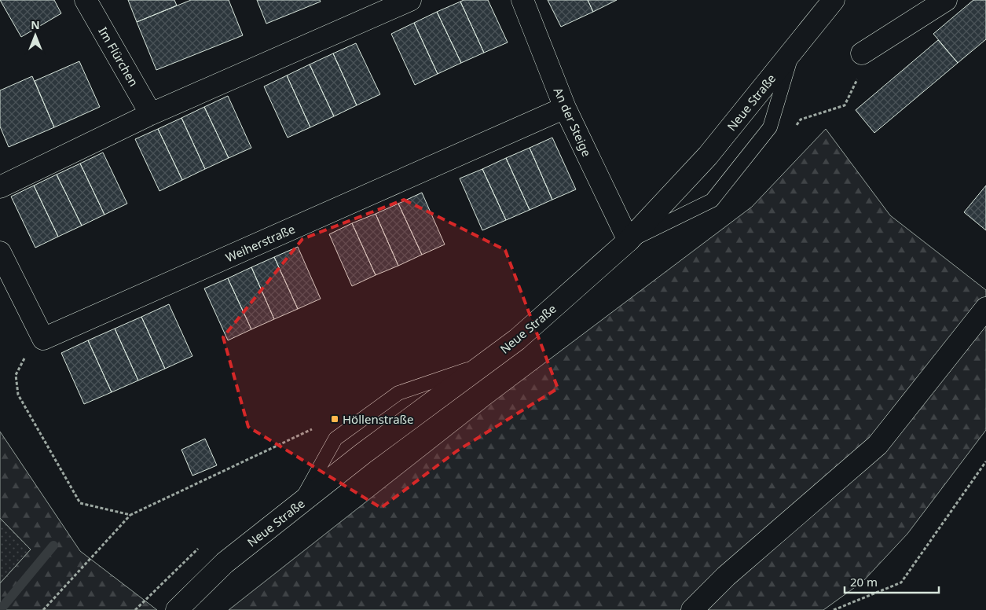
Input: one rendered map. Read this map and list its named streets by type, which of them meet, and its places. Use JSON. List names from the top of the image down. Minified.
{"streets":{"street":["Im Flürchen","Neue Straße","An der Steige","Weiherstraße"]},"crossings":[["Neue Straße","An der Steige"],["An der Steige","Weiherstraße"]],"places":{"transit":["Höllenstraße"]},"scale_bar":"20 m","north":"top"}
